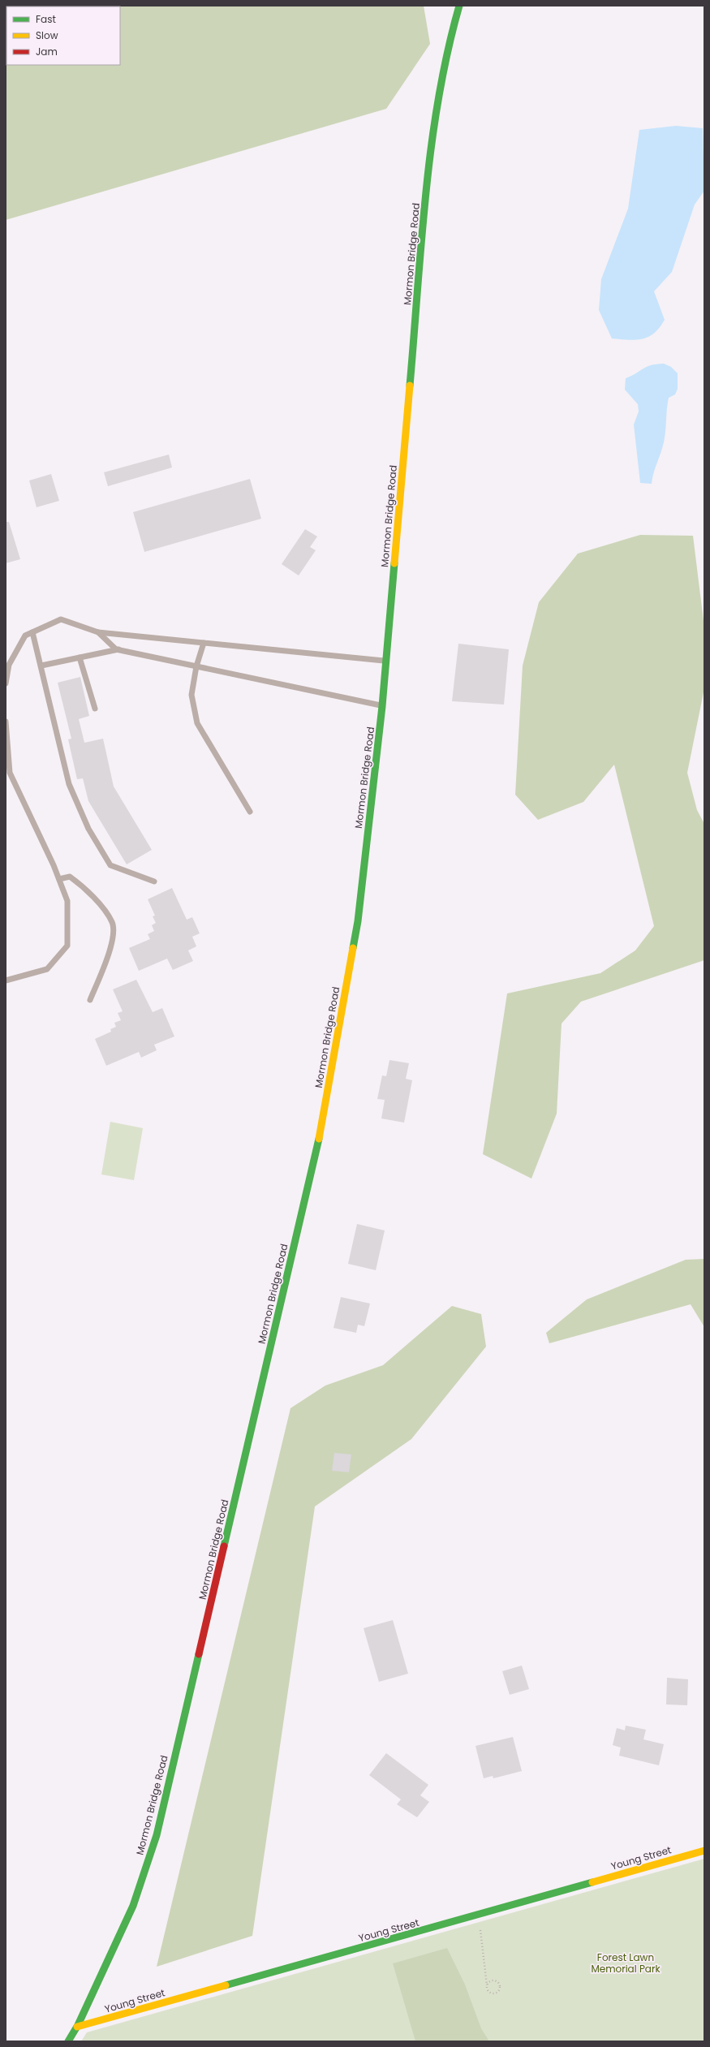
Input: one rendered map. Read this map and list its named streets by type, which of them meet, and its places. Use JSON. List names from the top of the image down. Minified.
{"streets":{"main road":["Mormon Bridge Road","Young Street"]},"crossings":[["Mormon Bridge Road","Young Street"]],"parks":["Forest Lawn Memorial Park"],"legend":["Fast","Slow","Jam"]}
